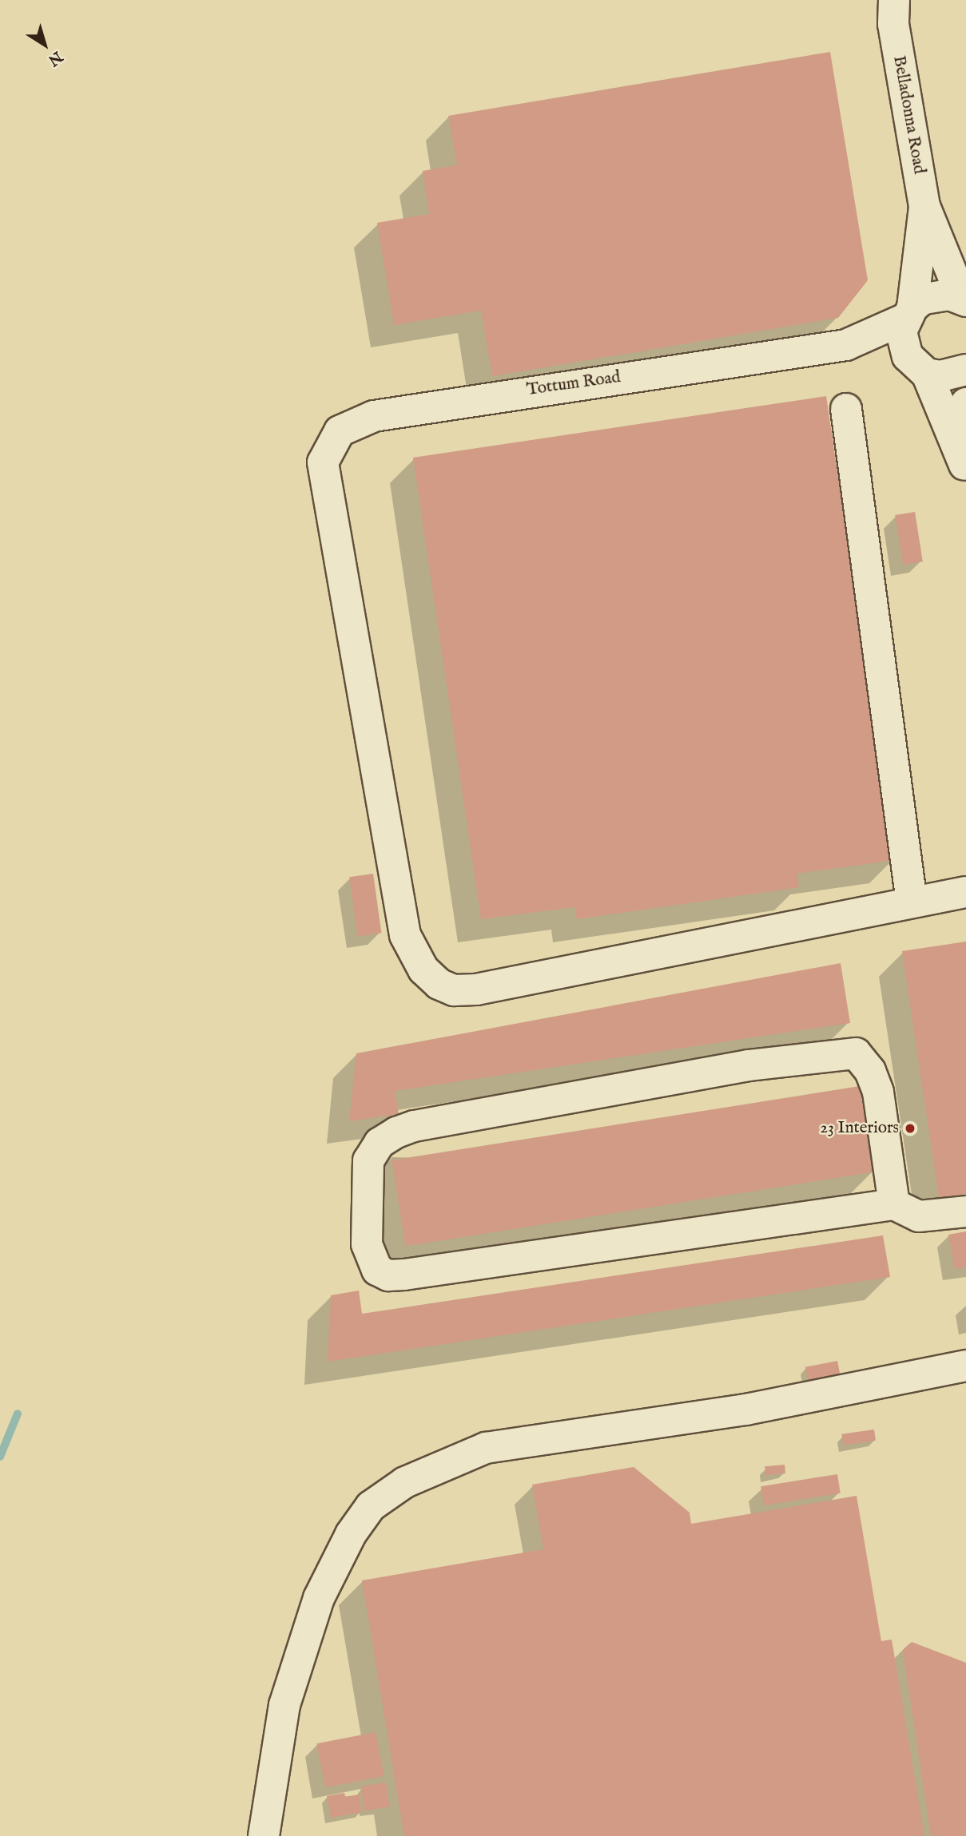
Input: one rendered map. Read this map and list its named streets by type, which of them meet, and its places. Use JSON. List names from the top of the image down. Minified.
{"streets":{"street":["Belladonna Road","Tottum Road"]},"crossings":[["Belladonna Road","Tottum Road"]],"places":["23 Interiors"],"north":"bottom right"}
